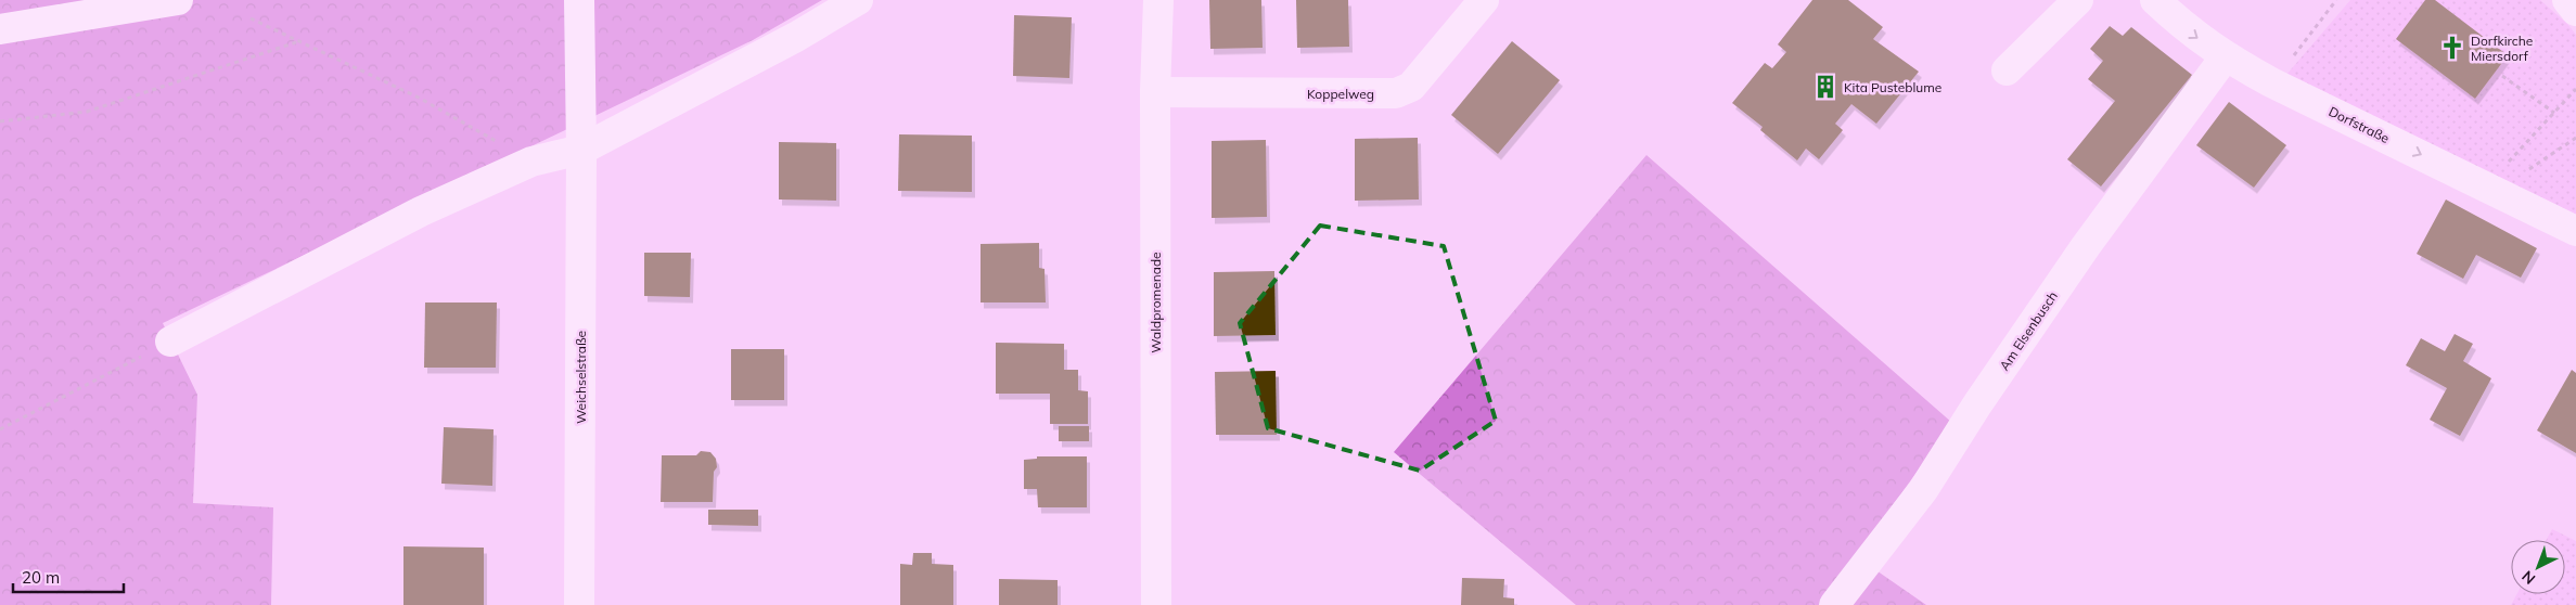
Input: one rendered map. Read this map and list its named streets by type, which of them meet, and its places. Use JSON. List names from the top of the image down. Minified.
{"streets":{"street":["Koppelweg","Dorfstraße","Waldpromenade","Am Elsenbusch","Weichselstraße"]},"crossings":[["Koppelweg","Waldpromenade"],["Dorfstraße","Am Elsenbusch"]],"one_way":["Dorfstraße"],"places":{"church":["Dorfkirche Miersdorf"],"building":["Kita Pusteblume"]},"scale_bar":"20 m","north":"bottom left"}
